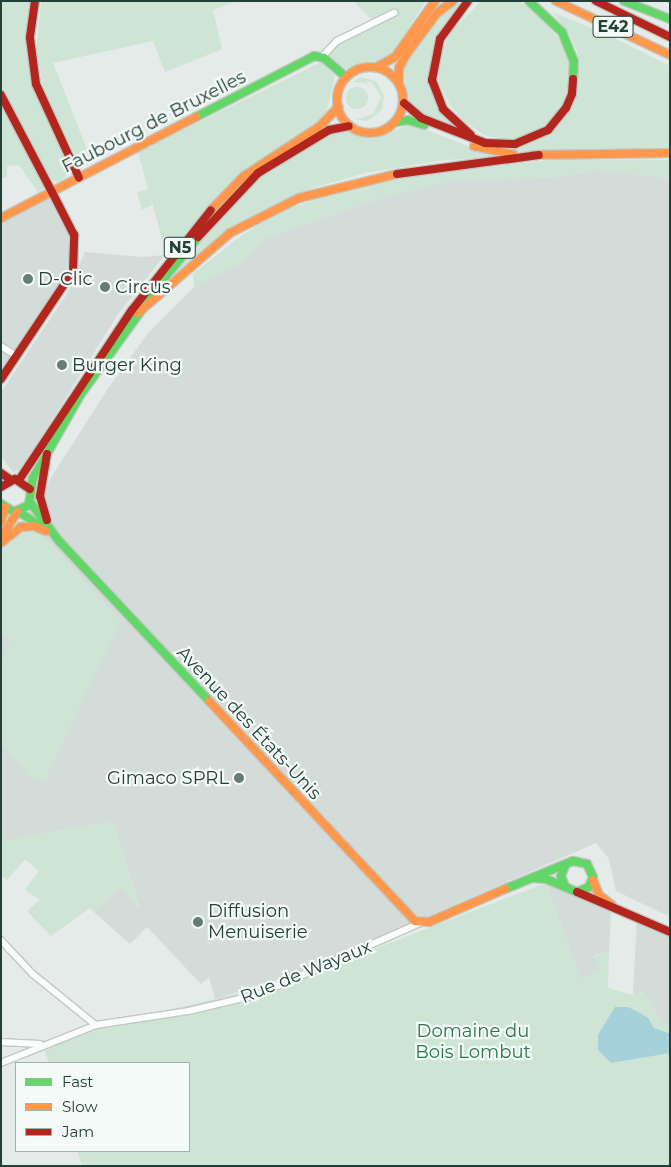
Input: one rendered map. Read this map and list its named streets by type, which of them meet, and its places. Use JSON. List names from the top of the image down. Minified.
{"streets":{"main road":["E42","Faubourg de Bruxelles","N5","Avenue des États-Unis"],"street":["Rue de Wayaux"]},"crossings":[["N5","Avenue des États-Unis"],["Avenue des États-Unis","Rue de Wayaux"]],"parks":["Domaine du Bois Lombut"],"places":["D-Clic","Circus","Burger King","Gimaco SPRL","Diffusion Menuiserie"],"legend":["Fast","Slow","Jam"]}
